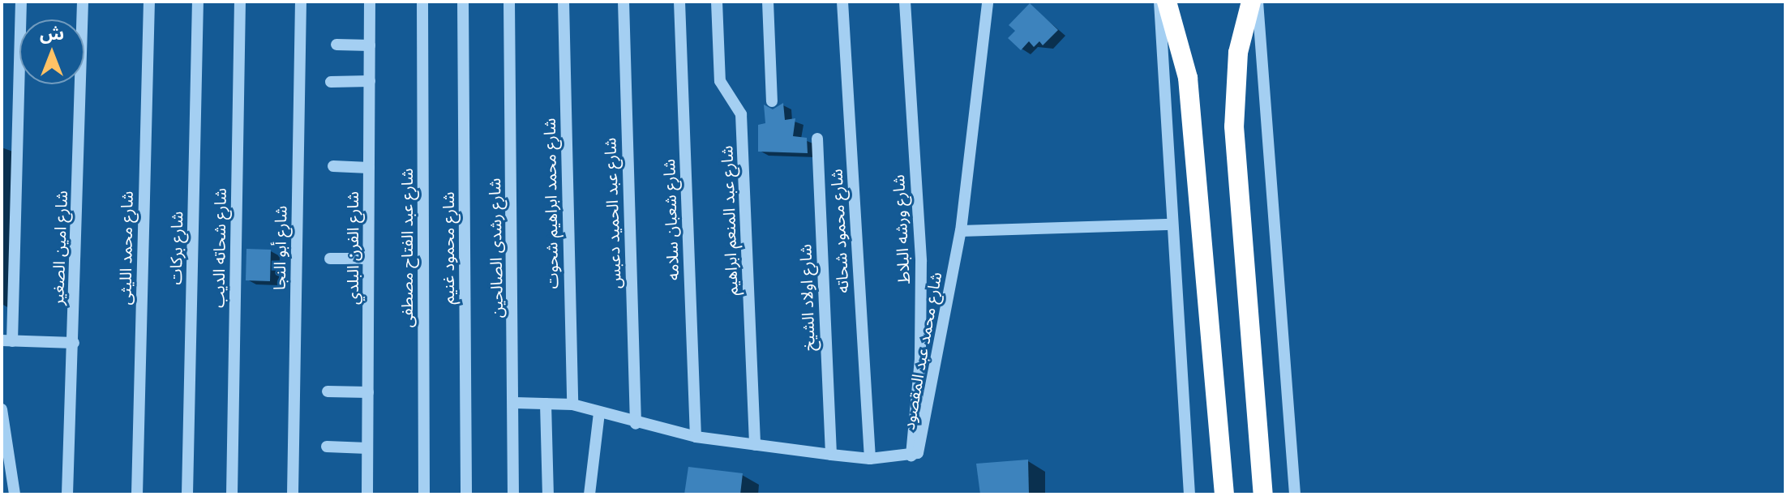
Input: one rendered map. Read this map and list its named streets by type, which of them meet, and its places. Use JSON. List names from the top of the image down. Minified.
{"streets":{"street":["شارع محمد ابراهيم شحوت","شارع عبد الحميد دعبس","شارع شعبان سلامه","شارع عبد المنعم ابراهيم","شارع ورشه البلاط","شارع محمود شحاته","شارع امين الصغير","شارع محمد الليثى","شارع بركات","شارع شحاته الديب","شارع أبو النجا","شارع الفرن البلدي","شارع عبد الفتاح مصطفى","شارع محمود غنيم","شارع رشدى الصالحين","شارع اولاد الشيخ","شارع محمد عبد المقصود"]},"crossings":[["شارع ورشه البلاط","شارع محمد عبد المقصود"]],"north":"top"}
